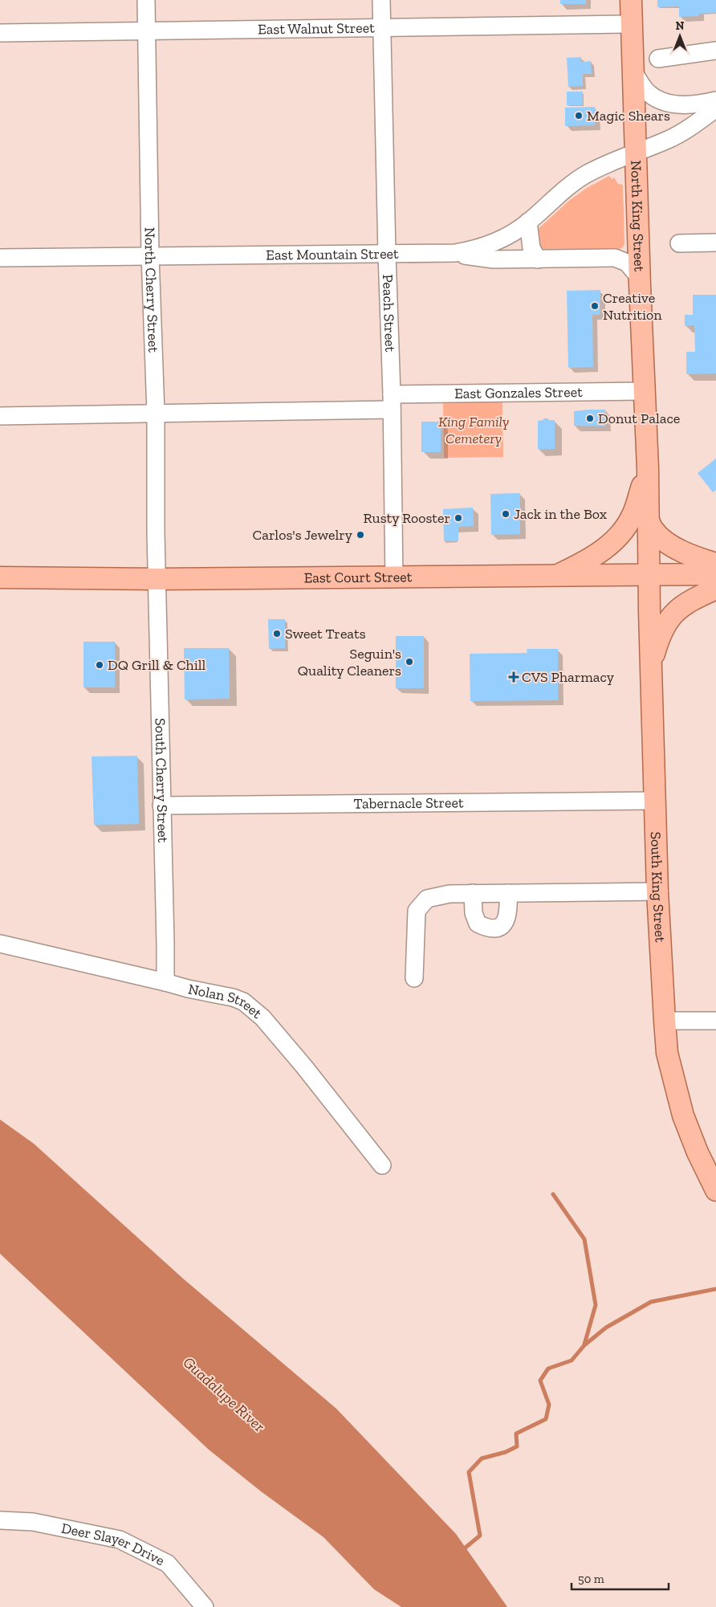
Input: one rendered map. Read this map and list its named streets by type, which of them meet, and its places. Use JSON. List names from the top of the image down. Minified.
{"streets":{"main road":["North King Street","East Court Street","South King Street"],"street":["East Walnut Street","East Mountain Street","North Cherry Street","Peach Street","East Gonzales Street","South Cherry Street","Tabernacle Street","Nolan Street","Deer Slayer Drive"]},"crossings":[["East Walnut Street","North King Street"],["East Walnut Street","North Cherry Street"],["East Walnut Street","Peach Street"],["North King Street","East Mountain Street"],["North King Street","East Gonzales Street"],["North King Street","East Court Street"],["North King Street","South King Street"],["East Mountain Street","North Cherry Street"],["East Mountain Street","Peach Street"],["North Cherry Street","East Gonzales Street"],["North Cherry Street","East Court Street"],["North Cherry Street","South Cherry Street"],["Peach Street","East Gonzales Street"],["Peach Street","East Court Street"],["East Court Street","South Cherry Street"],["East Court Street","South King Street"],["South Cherry Street","Tabernacle Street"],["South Cherry Street","Nolan Street"],["Tabernacle Street","South King Street"]],"water":["Guadalupe River"],"parks":["King Family Cemetery"],"places":{"other":["Magic Shears","Creative Nutrition","Donut Palace","Jack in the Box","Rusty Rooster","Carlos's Jewelry","Sweet Treats","Seguin's Quality Cleaners","DQ Grill & Chill"],"health":["CVS Pharmacy"]},"scale_bar":"50 m","north":"top"}
